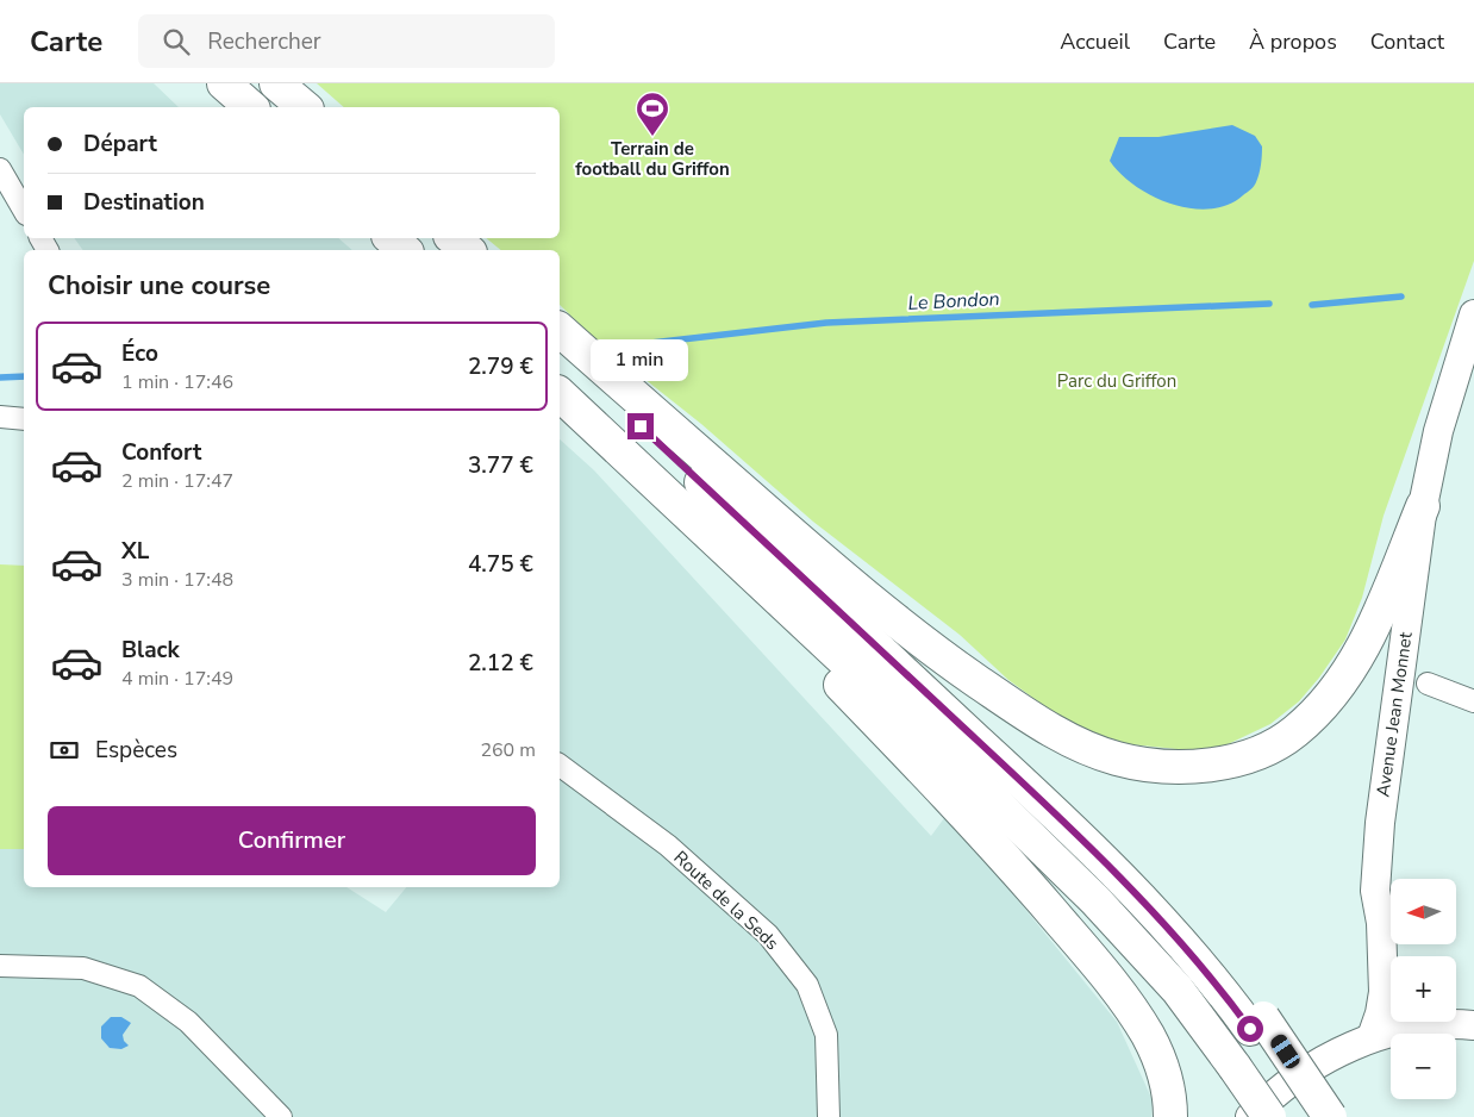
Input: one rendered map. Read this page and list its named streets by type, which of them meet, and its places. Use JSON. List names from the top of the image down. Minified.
{"streets":{"street":["Avenue Jean Monnet","Route de la Seds"]},"water":["Le Bondon"],"parks":["Parc du Griffon"],"places":{"sports":["Terrain de football du Griffon"]},"north":"left","page":{"header":"Carte","search":"Rechercher","nav":["Accueil","Carte","À propos","Contact"],"banner":["Départ","Destination"],"heading":"Choisir une course","list":[{"name":"Éco","note":"1 min · 17:46","value":"2.79 €"},{"name":"Confort","note":"2 min · 17:47","value":"3.77 €"},{"name":"XL","note":"3 min · 17:48","value":"4.75 €"},{"name":"Black","note":"4 min · 17:49","value":"2.12 €"}],"bubble":"1 min","pay":["Espèces","260 m"],"buttons":"Confirmer","map_buttons":["+","−"]}}
